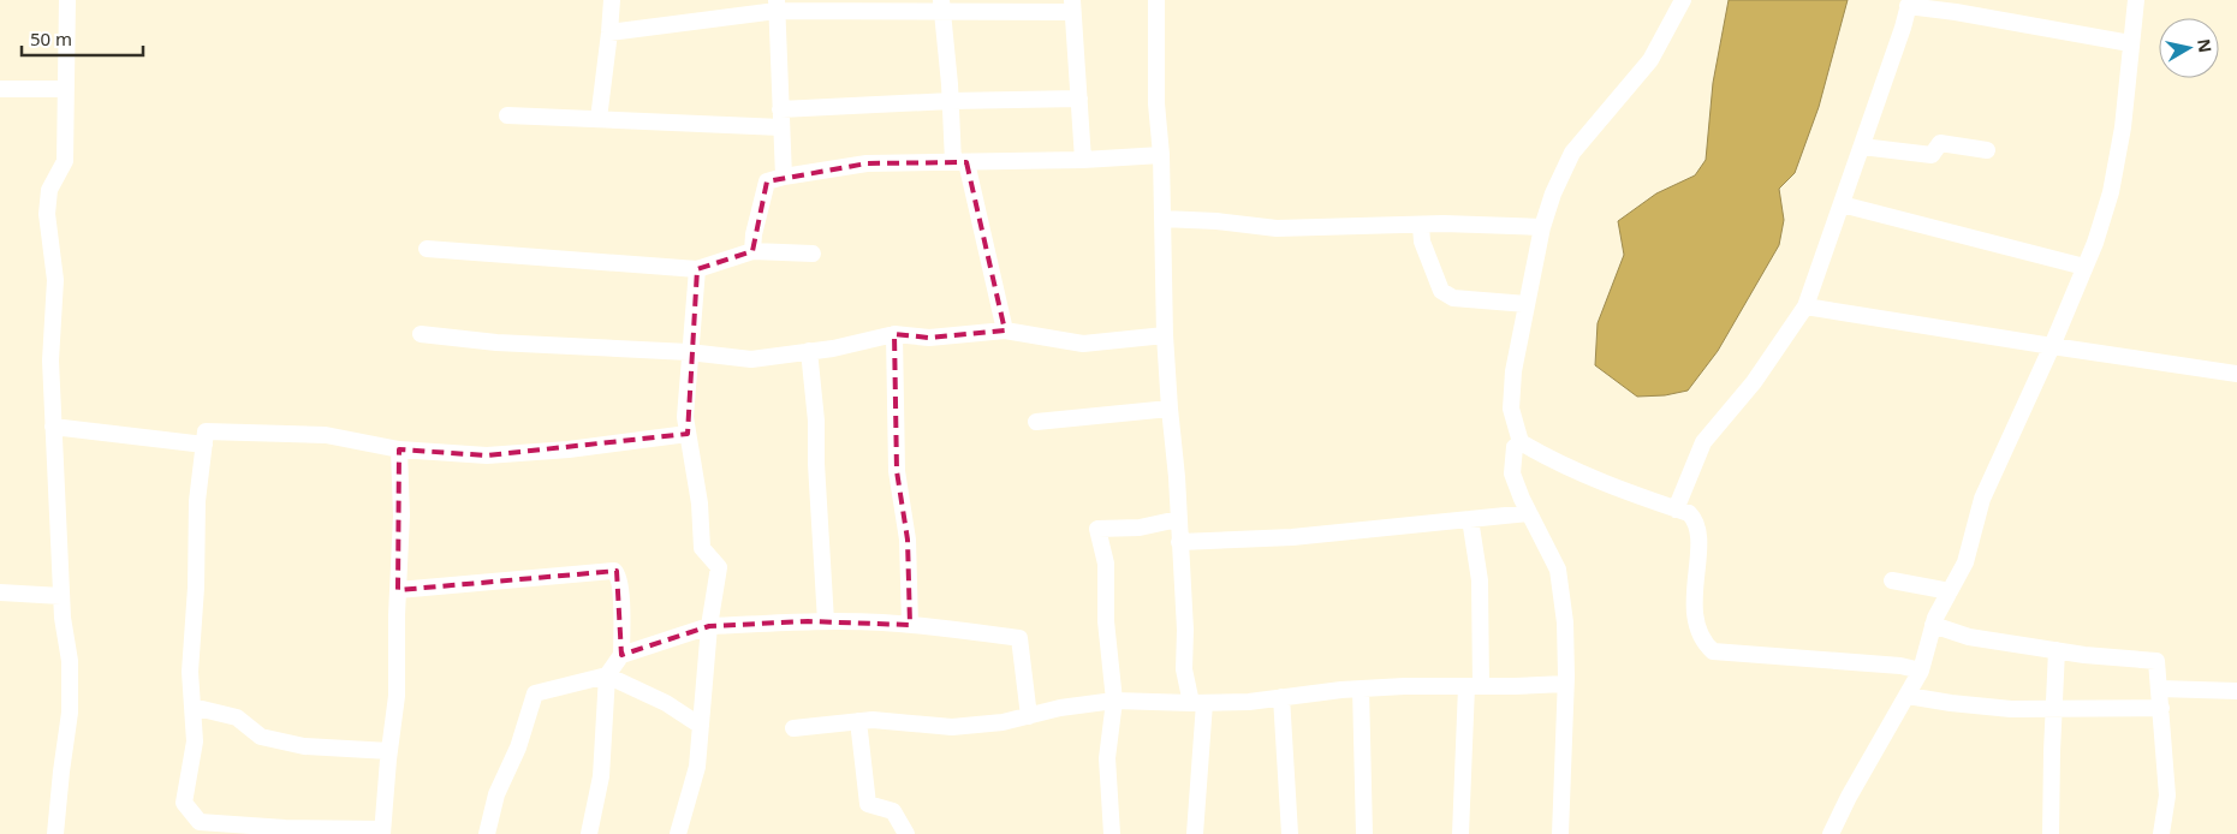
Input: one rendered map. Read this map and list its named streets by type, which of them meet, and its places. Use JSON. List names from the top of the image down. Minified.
{"scale_bar":"50 m","north":"right"}
